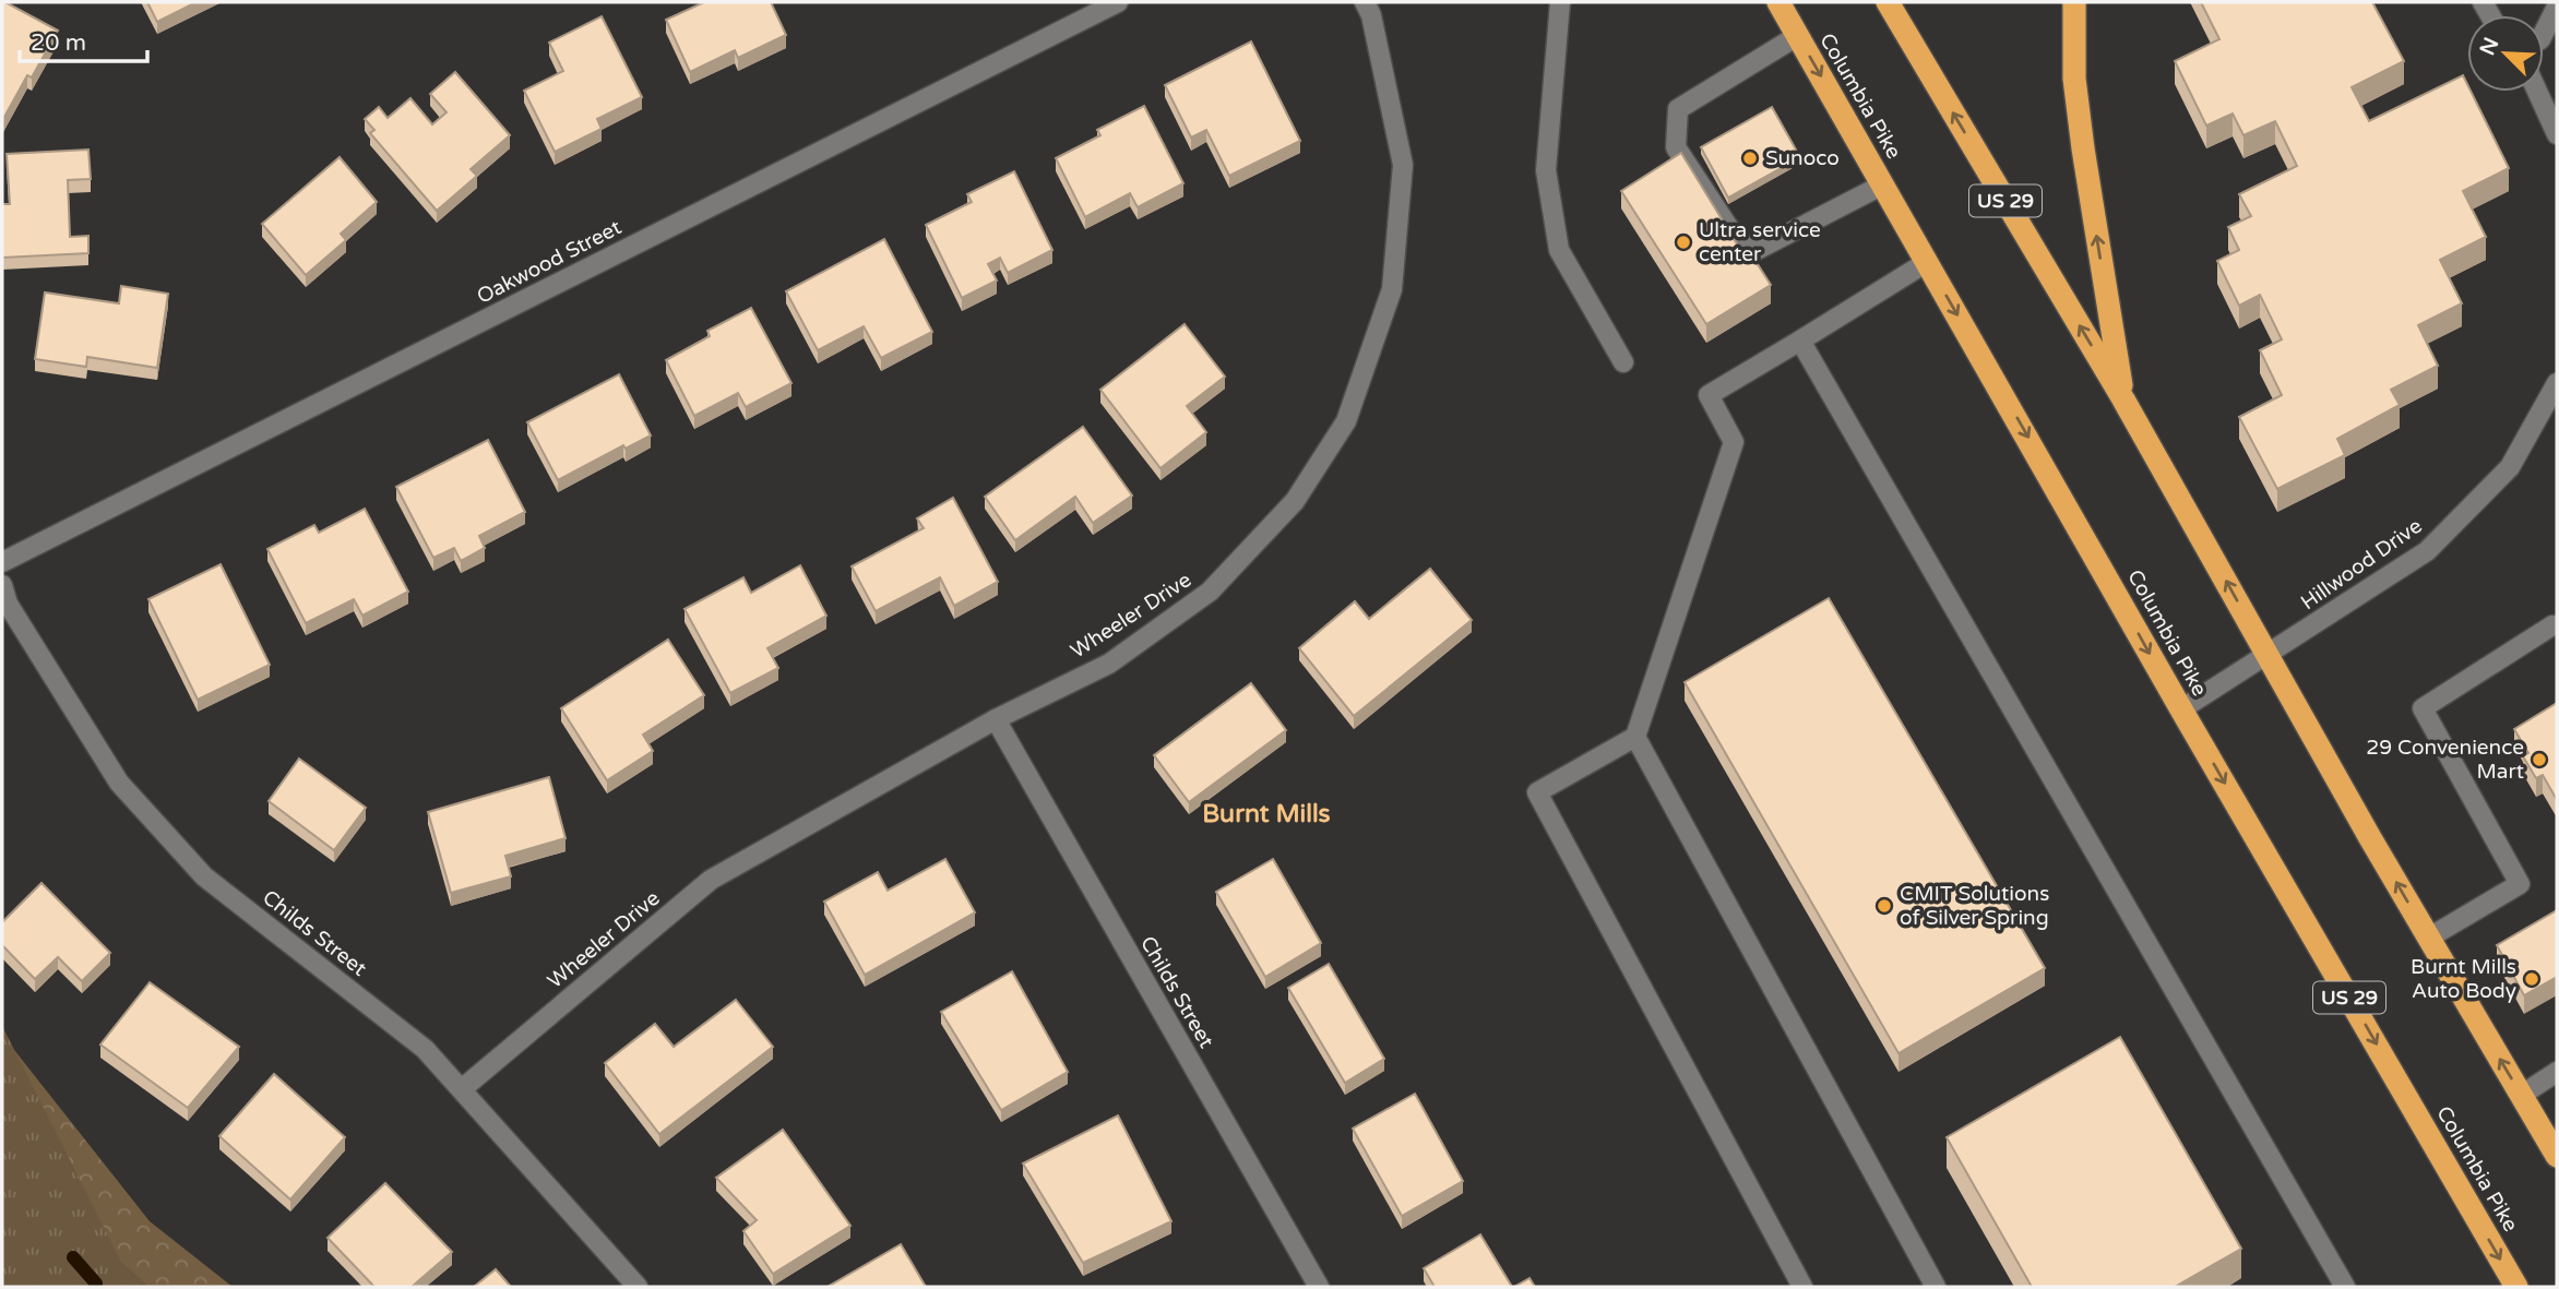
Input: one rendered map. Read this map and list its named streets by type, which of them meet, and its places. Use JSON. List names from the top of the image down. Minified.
{"streets":{"highway":["Columbia Pike","US 29"],"street":["Oakwood Street","Hillwood Drive","Wheeler Drive","Childs Street"]},"crossings":[["Columbia Pike","Hillwood Drive"],["US 29","Hillwood Drive"],["Wheeler Drive","Childs Street"]],"districts":["Burnt Mills"],"places":["Sunoco","Ultra service center","29 Convenience Mart","CMIT Solutions of Silver Spring","Burnt Mills Auto Body"],"scale_bar":"20 m","north":"top left"}
